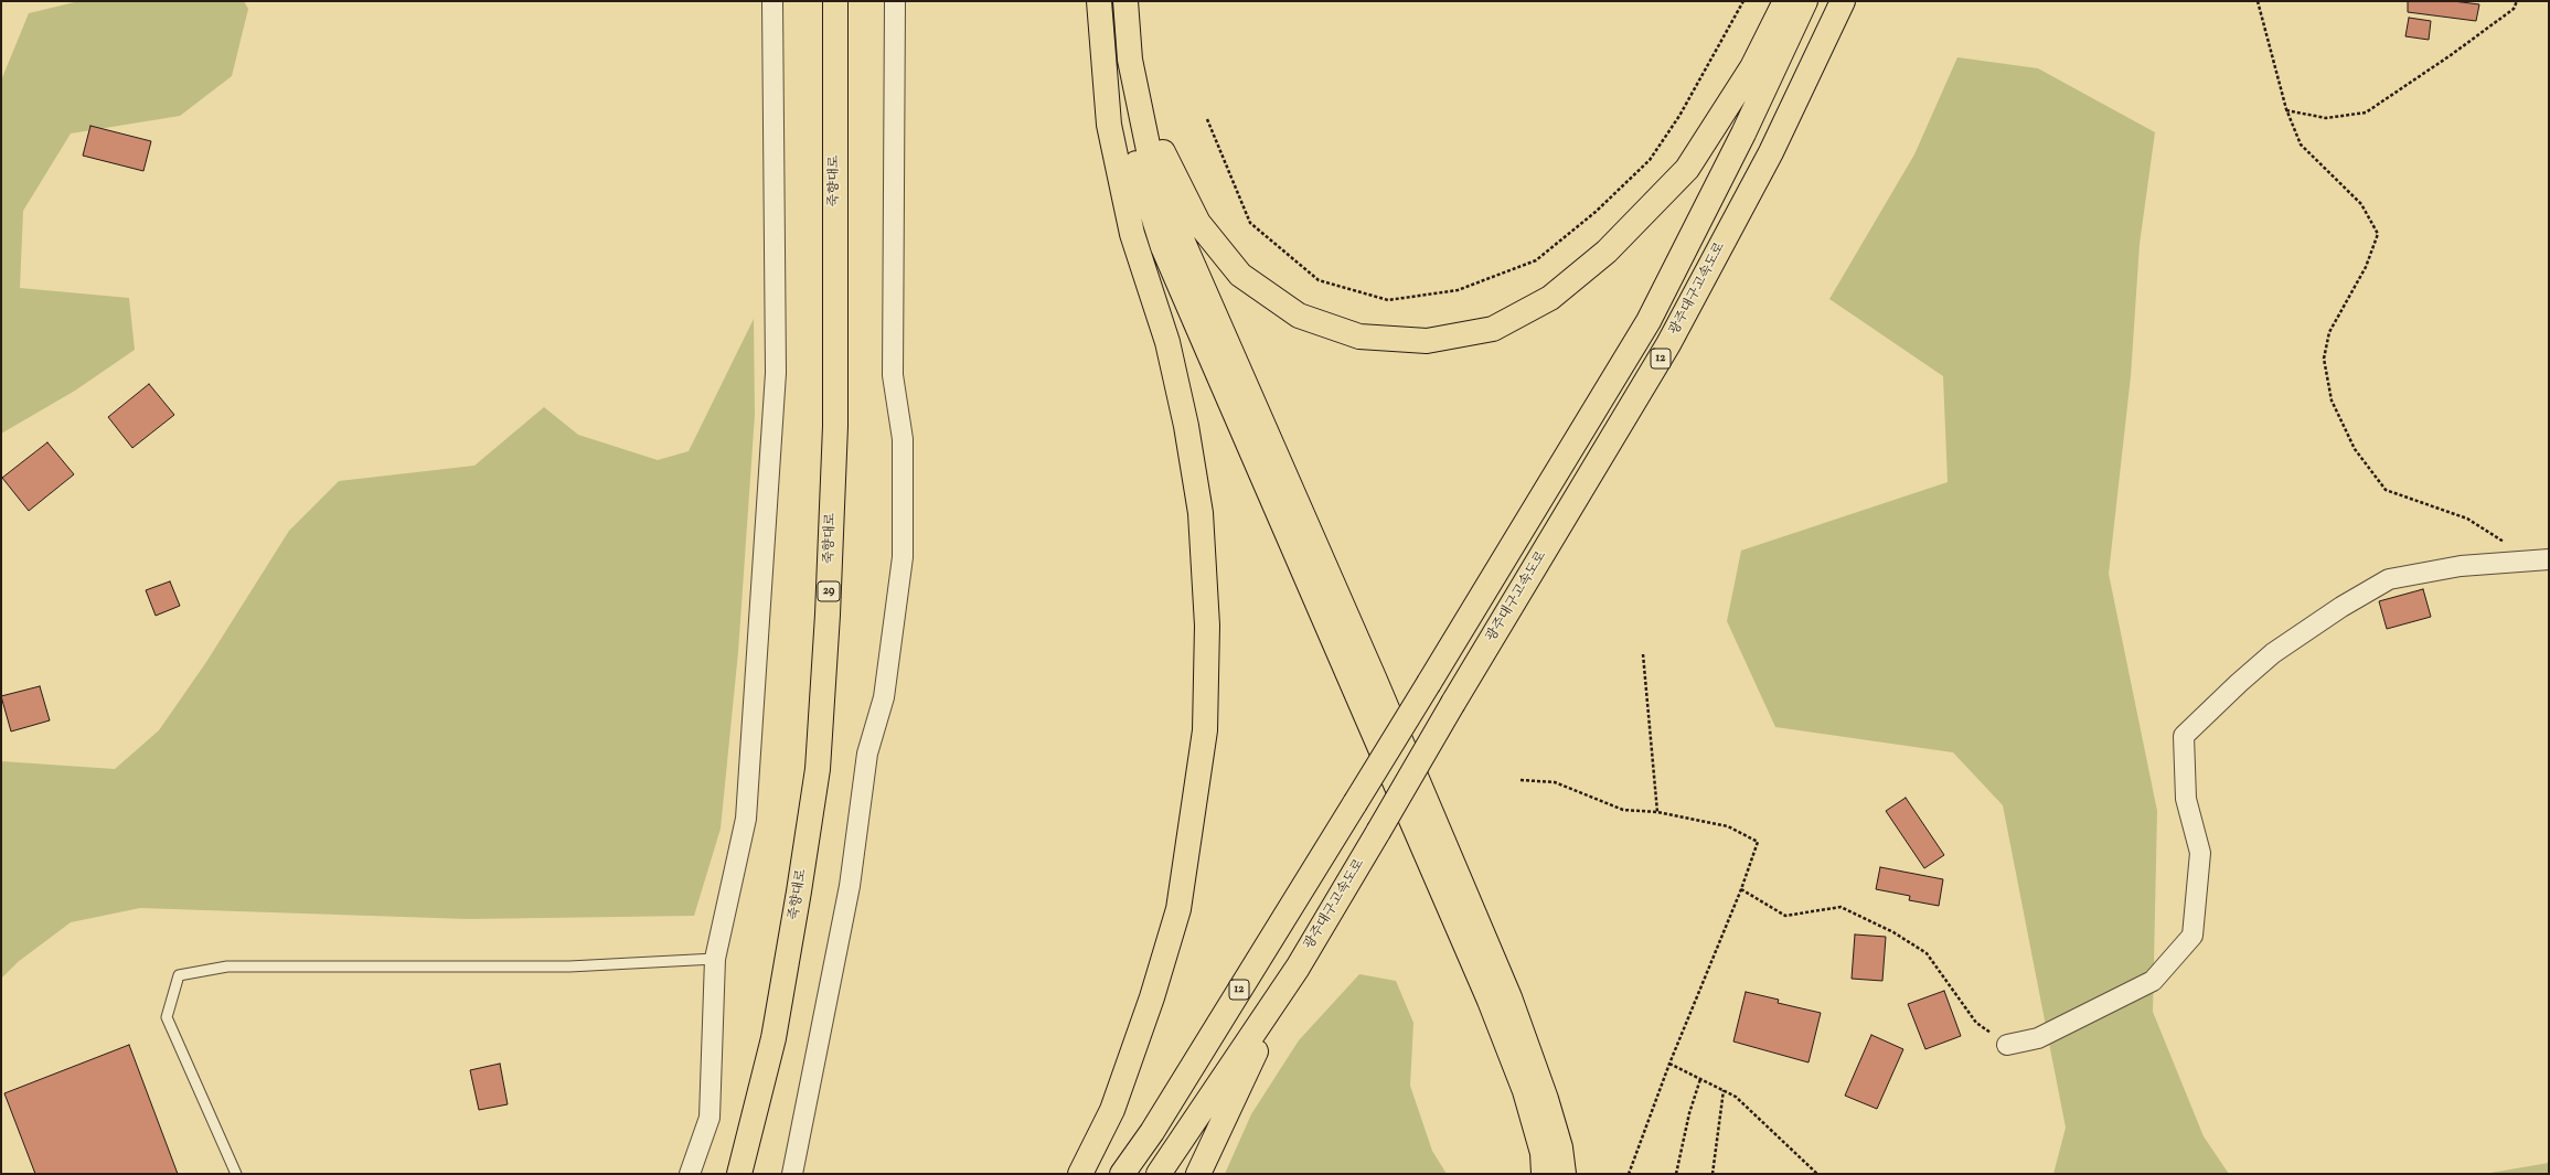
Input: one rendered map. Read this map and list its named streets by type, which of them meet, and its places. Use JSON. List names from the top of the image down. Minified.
{"streets":{"main road":["죽향대로","광주대구고속도로","12","29"]}}
